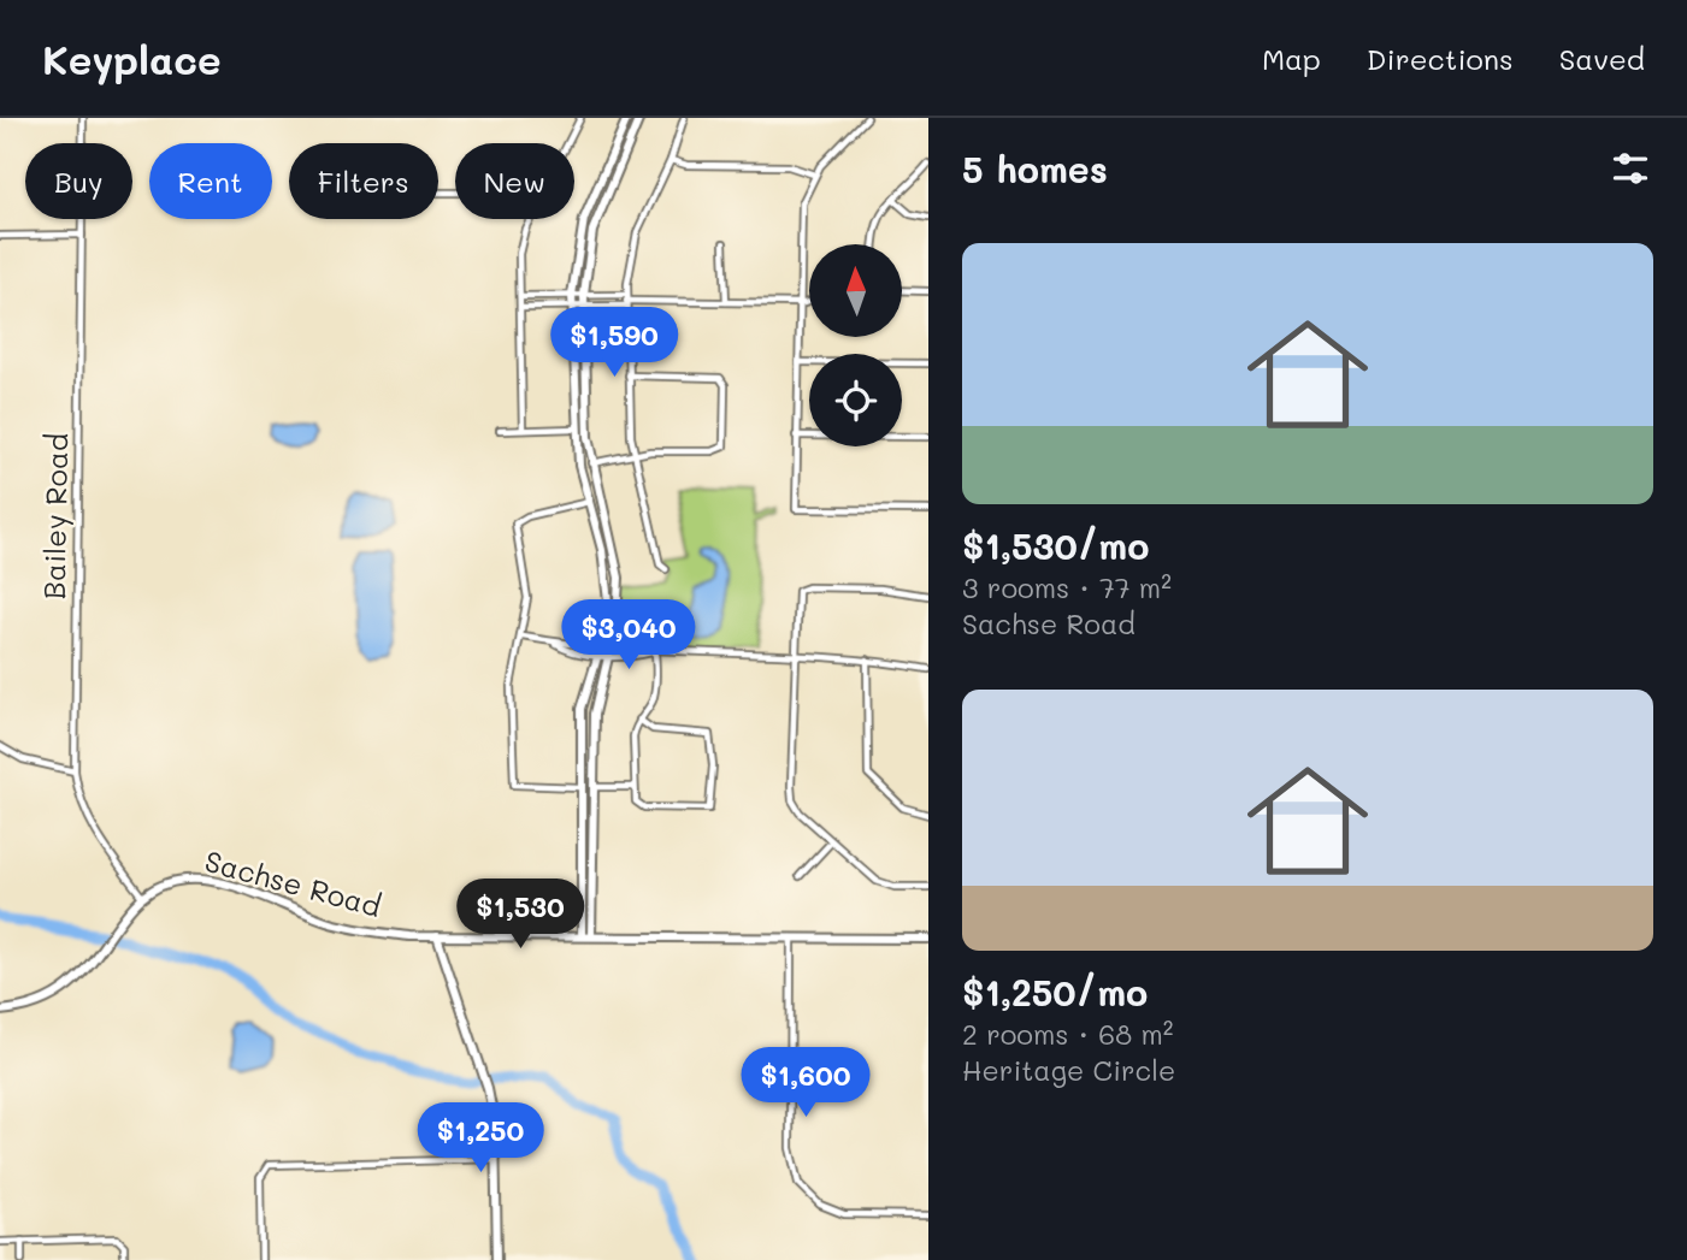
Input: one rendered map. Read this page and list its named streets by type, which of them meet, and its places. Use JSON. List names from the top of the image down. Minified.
{"streets":{"main road":["Sachse Road"],"street":["Bailey Road"]},"crossings":[["Bailey Road","Sachse Road"]],"north":"top","page":{"header":"Keyplace","nav":["Map","Directions","Saved"],"heading":"5 homes","chip":["Buy","Rent","Filters","New"],"list":[{"name":"$1,530/mo","note":"3 rooms · 77 m² · Sachse Road"},{"name":"$1,250/mo","note":"2 rooms · 68 m² · Heritage Circle"}],"price":["$1,590","$3,040","$1,530","$1,600","$1,250"]}}
